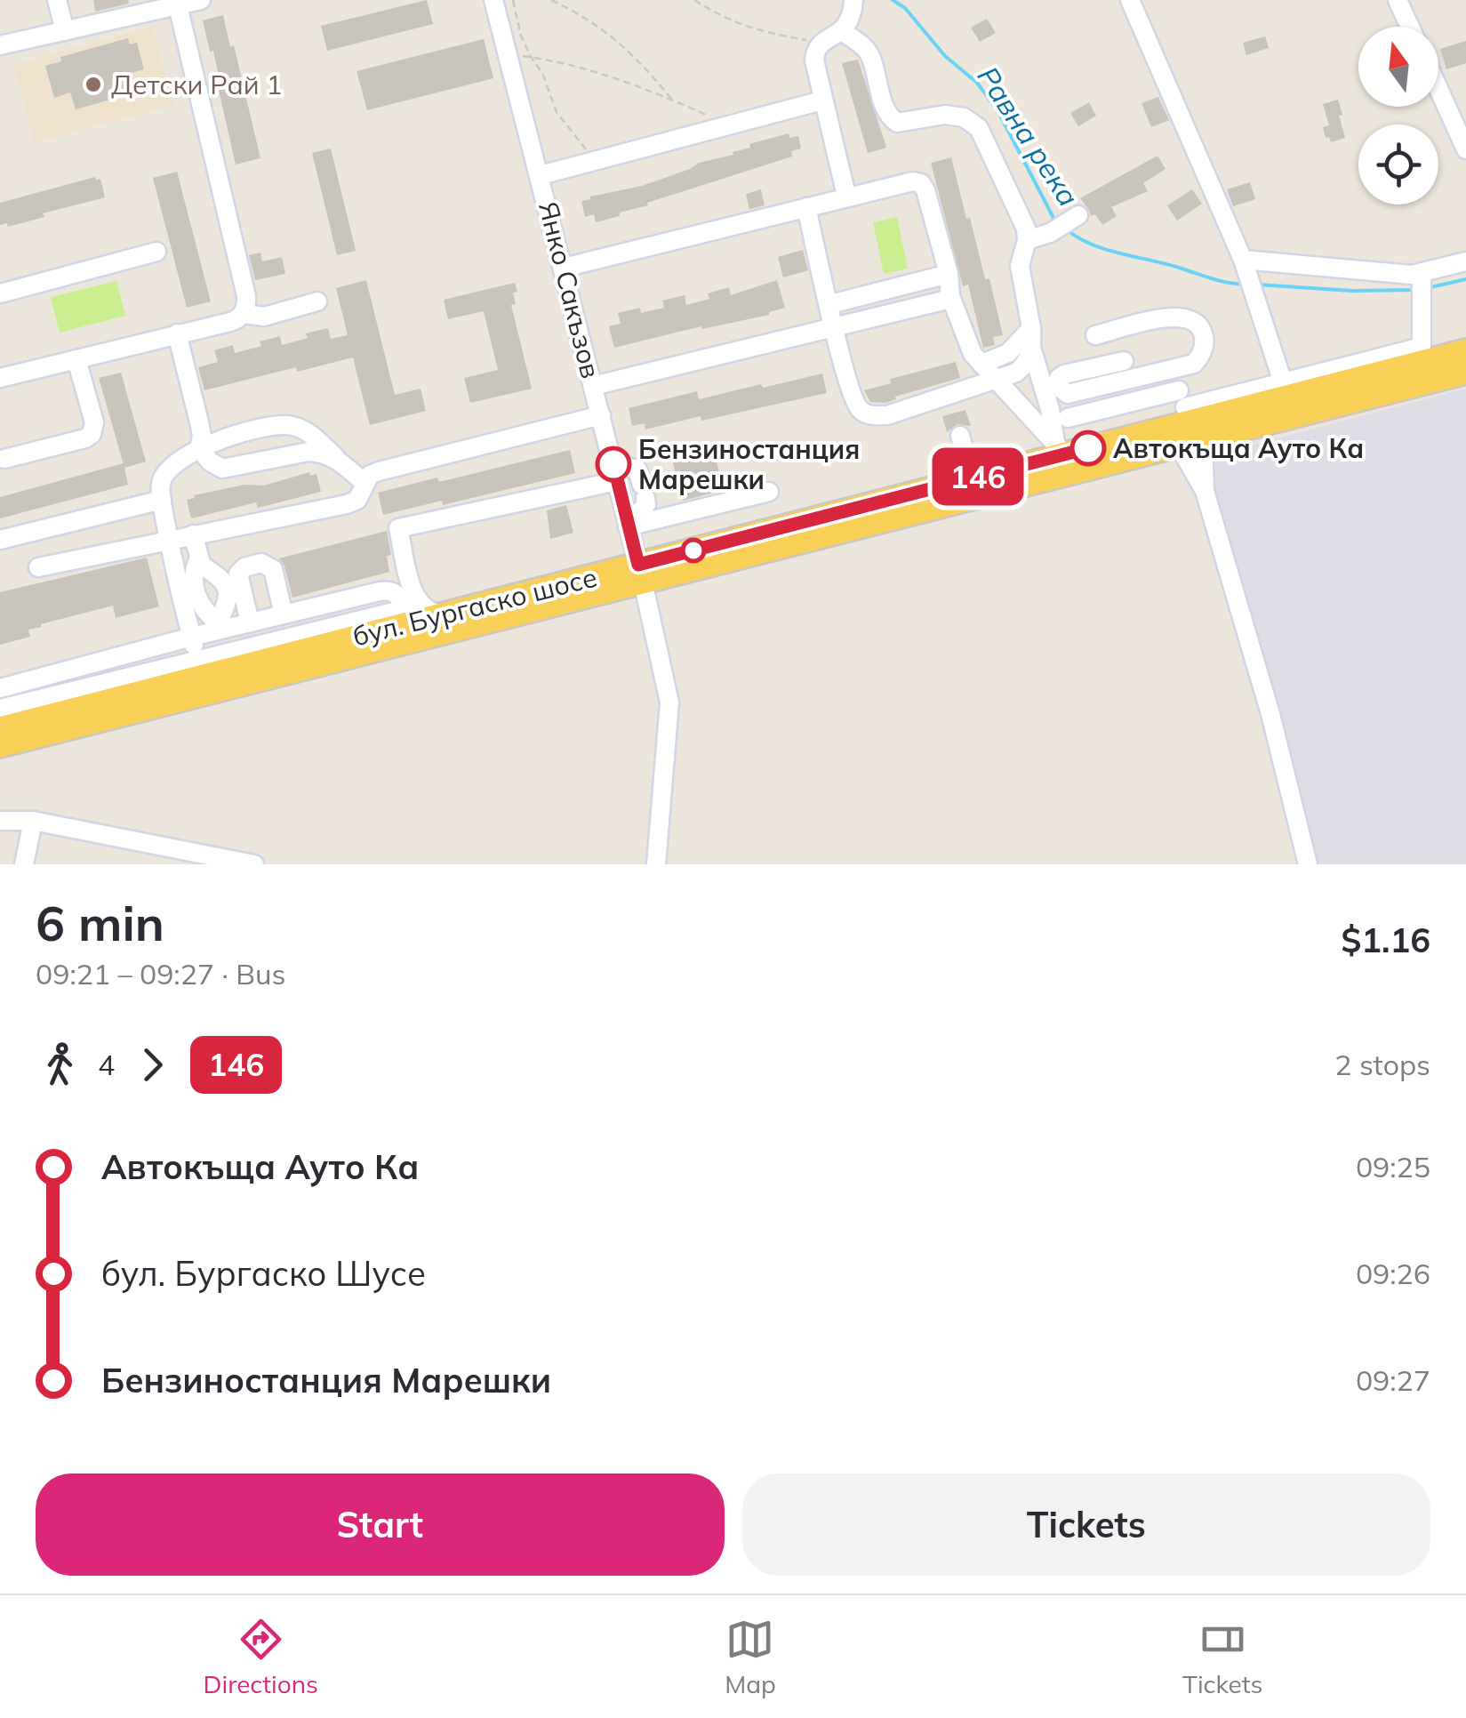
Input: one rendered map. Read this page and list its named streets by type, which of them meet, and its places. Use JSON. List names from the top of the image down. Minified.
{"streets":{"main road":["бул. Бургаско шосе"],"street":["Янко Сакъзов"]},"crossings":[["Янко Сакъзов","бул. Бургаско шосе"]],"water":["Равна река"],"places":["Детски Рай 1","Автокъща Ауто Ка","Бензиностанция Марешки"],"lines":["bus line 146"],"north":"top","page":{"on_map":"146","heading":["6 min","09:21 – 09:27 · Bus","$1.16"],"legs":["4","146","2 stops"],"list":[{"name":"Автокъща Ауто Ка","value":"09:25"},{"name":"бул. Бургаско Шусе","value":"09:26"},{"name":"Бензиностанция Марешки","value":"09:27"}],"buttons":["Start","Tickets"],"tabs":["Directions","Map","Tickets"]}}
